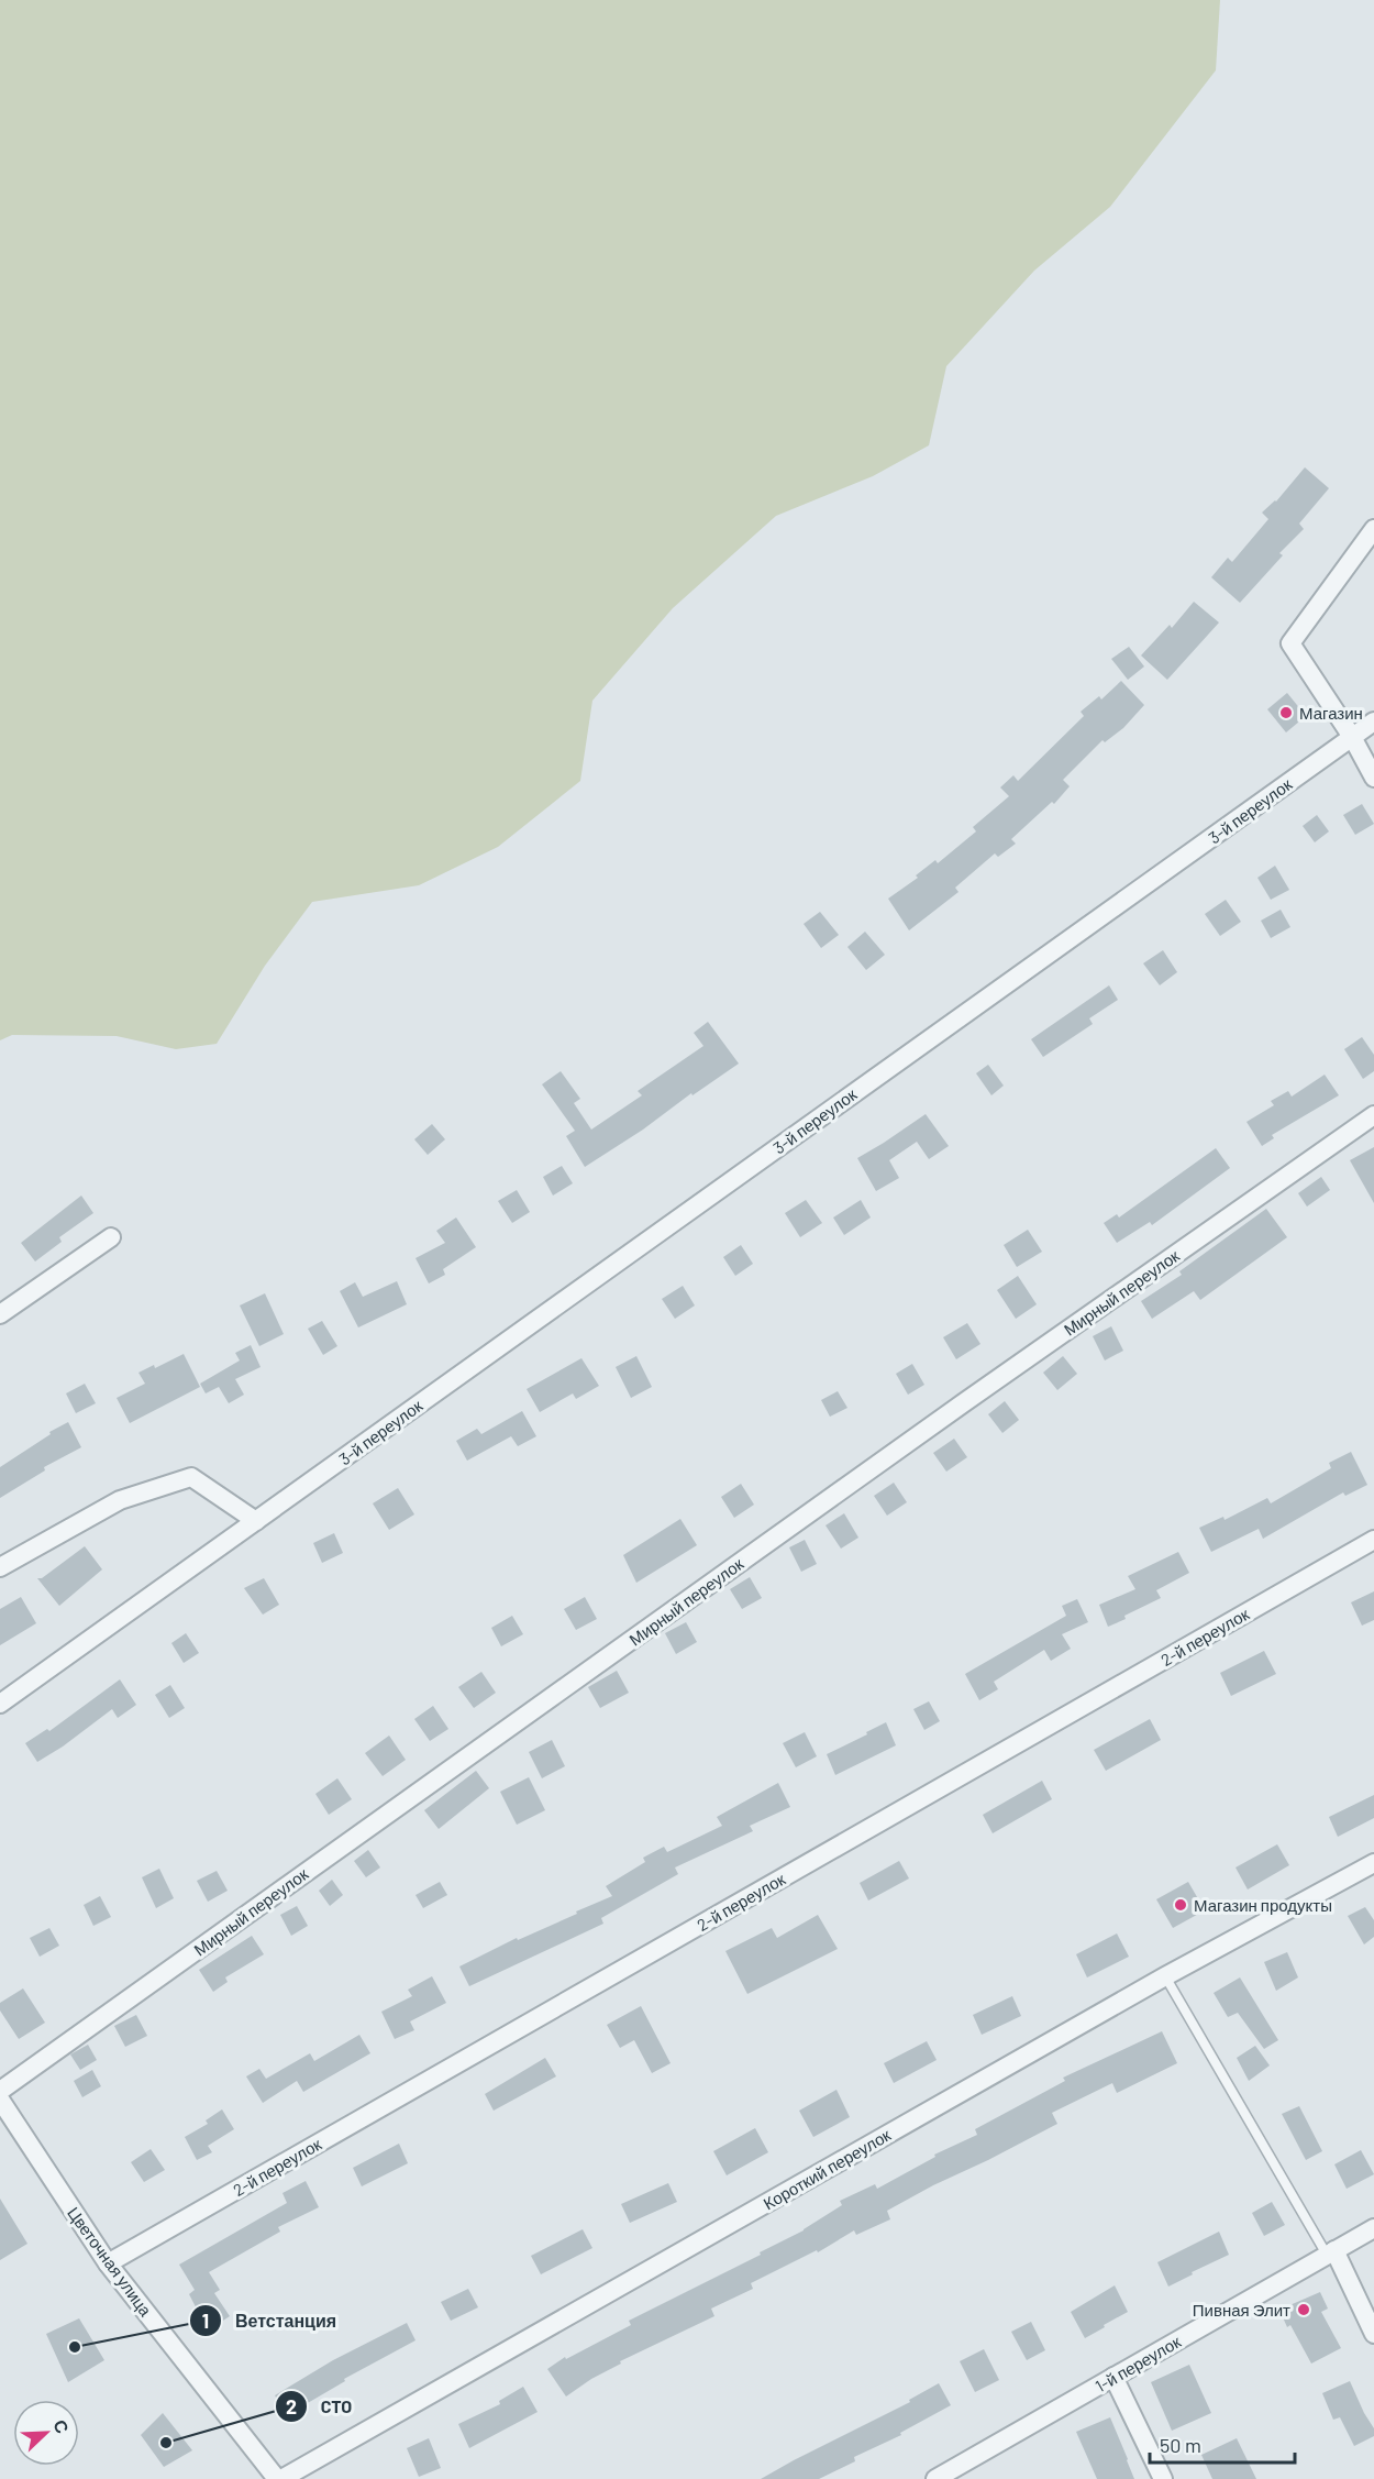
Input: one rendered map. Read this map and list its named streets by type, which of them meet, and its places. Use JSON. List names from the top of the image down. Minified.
{"streets":{"street":["3-й переулок","Мирный переулок","2-й переулок","Короткий переулок","Цветочная улица","1-й переулок"]},"crossings":[["2-й переулок","Цветочная улица"]],"places":["Магазин","Магазин продукты","Пивная Элит","Ветстанция","CTO"],"scale_bar":"50 m","north":"top right"}
